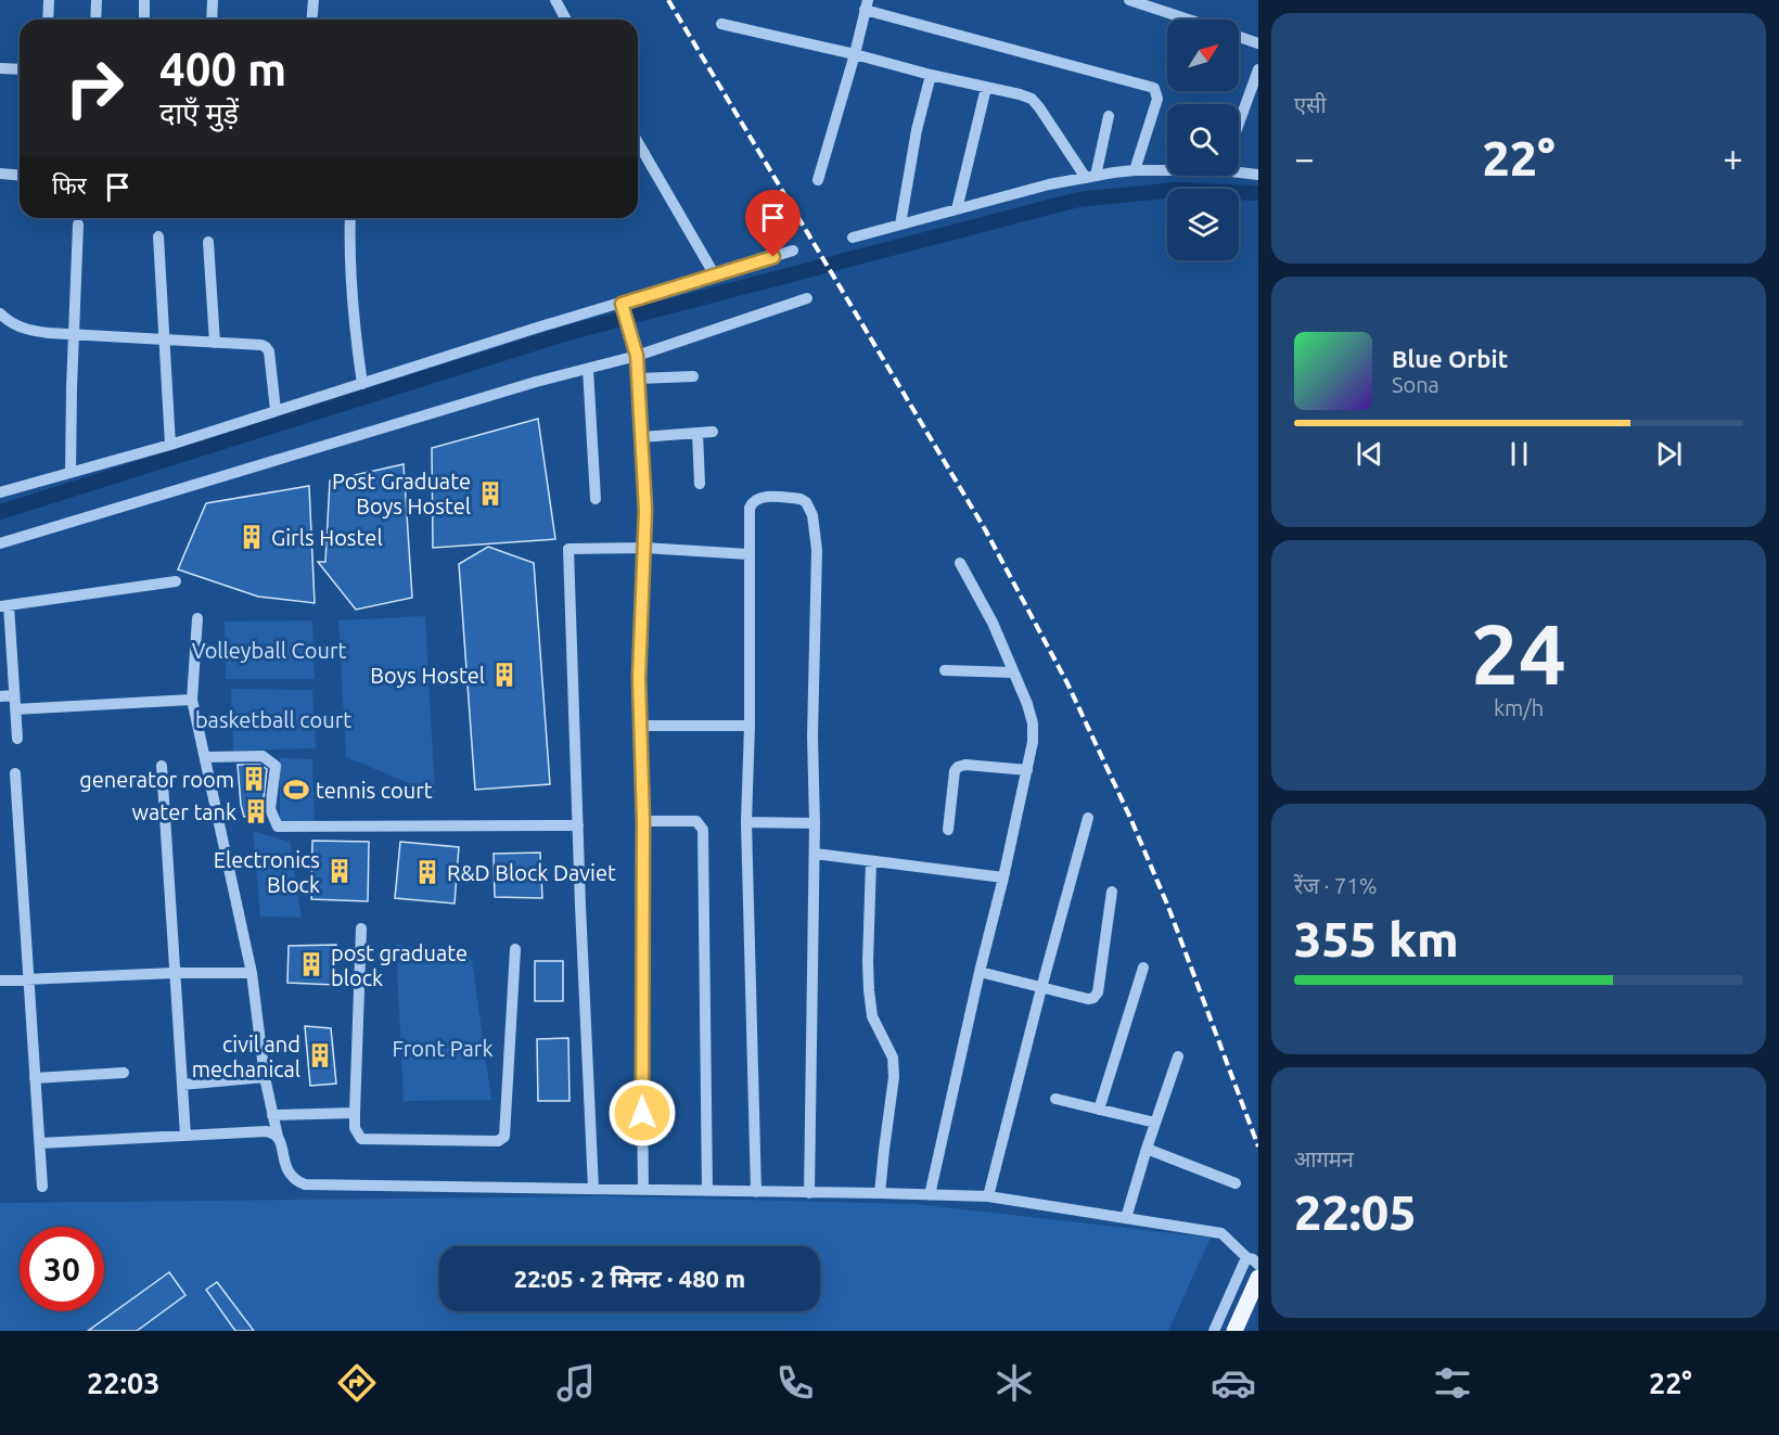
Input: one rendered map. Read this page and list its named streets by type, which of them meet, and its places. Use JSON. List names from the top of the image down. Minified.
{"parks":["Volleyball Court","basketball court","Front Park"],"places":{"building":["Post Graduate Boys Hostel","Girls Hostel","Boys Hostel","generator room","water tank","Electronics Block","R&D Block Daviet","post graduate block","civil and mechanical"],"sports":["tennis court"]},"north":"top right","page":{"tile":["एसी",["24","km/h"],["रेंज · 71%","355 km"],["आगमन","22:05"]],"turn":["400 m","दाएँ मुड़ें"],"heat":["−","22°","+"],"then":"फिर","song":["Blue Orbit","Sona"],"limit":"30","trip":"22:05 · 2 मिनट · 480 m","tabs":["22:03","22°"]}}
